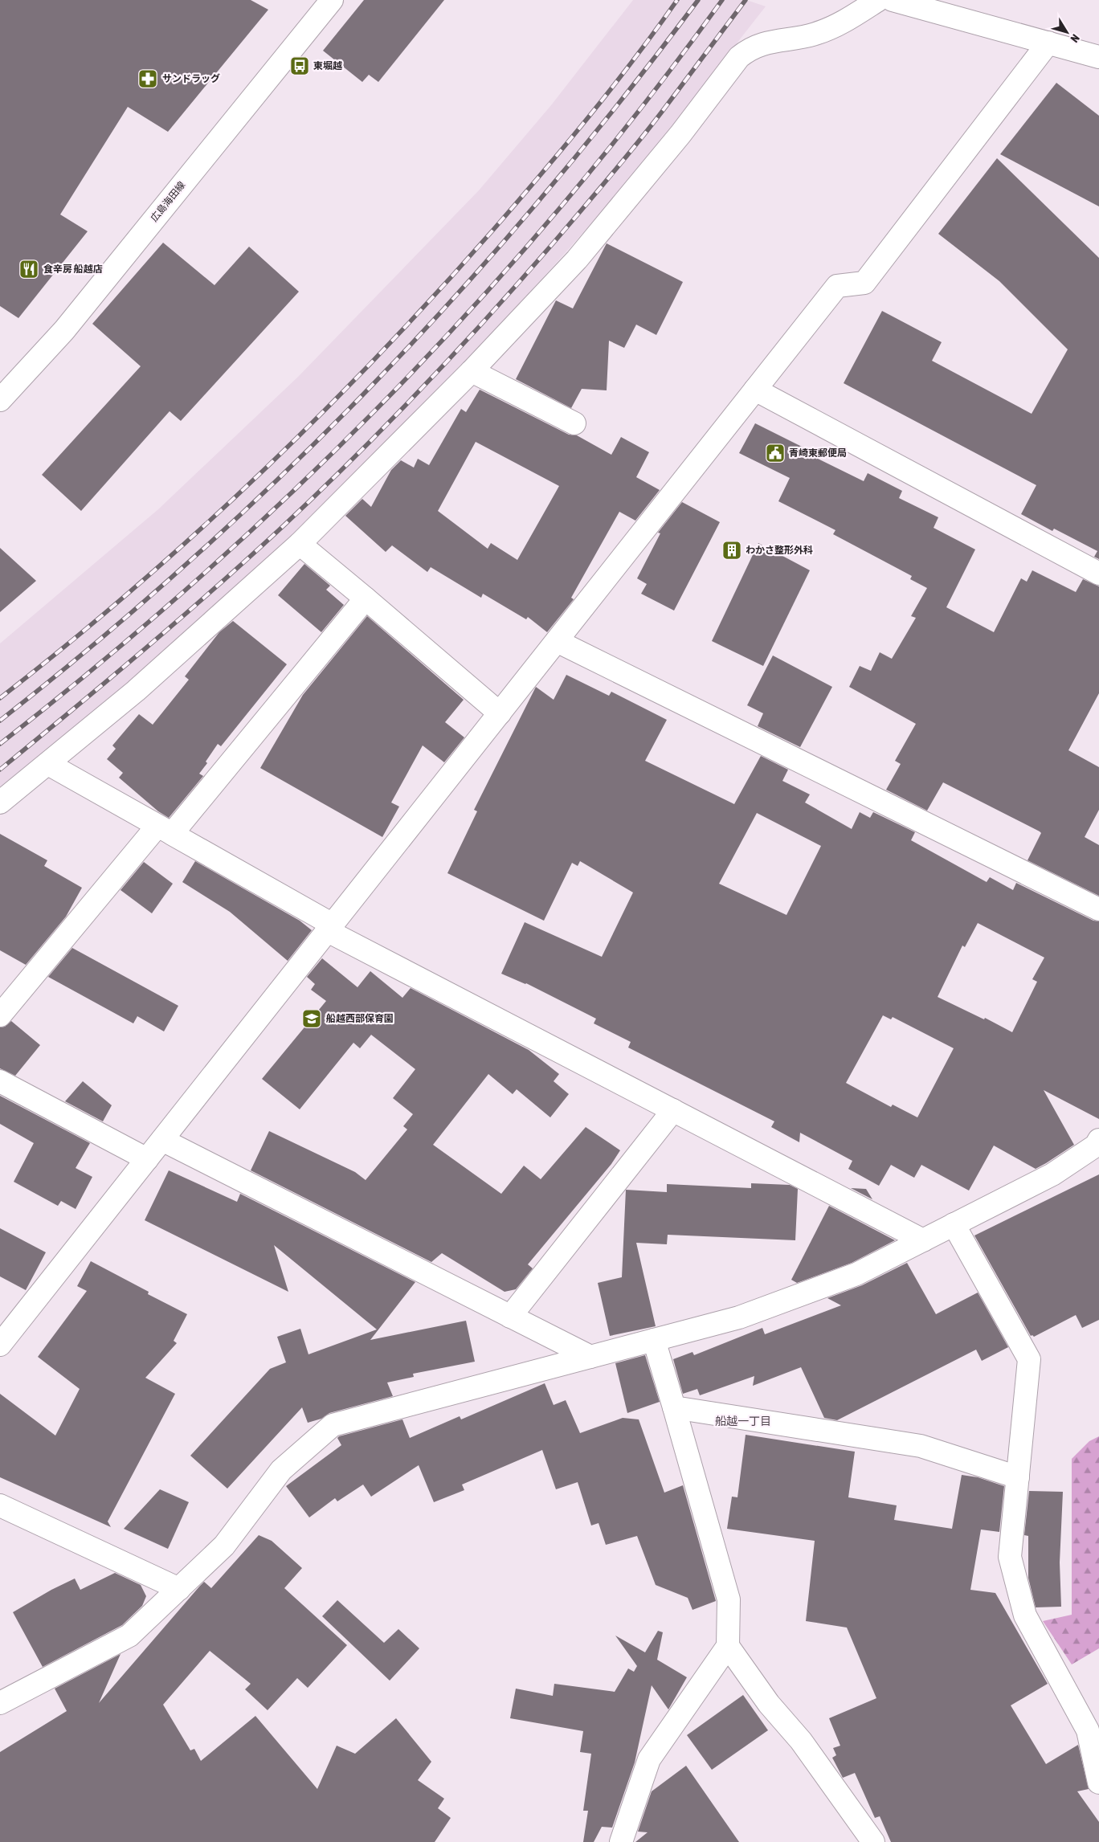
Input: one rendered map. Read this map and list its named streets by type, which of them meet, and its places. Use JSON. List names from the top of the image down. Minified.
{"streets":{"street":["広島海田線"]},"districts":["船越一丁目"],"places":{"bus stop":["東堀越"],"pharmacy":["サンドラッグ"],"restaurant":["食辛房 船越店"],"public building":["青崎東郵便局"],"building":["わかさ整形外科"],"school or university":["船越西部保育園"]},"north":"bottom right"}
